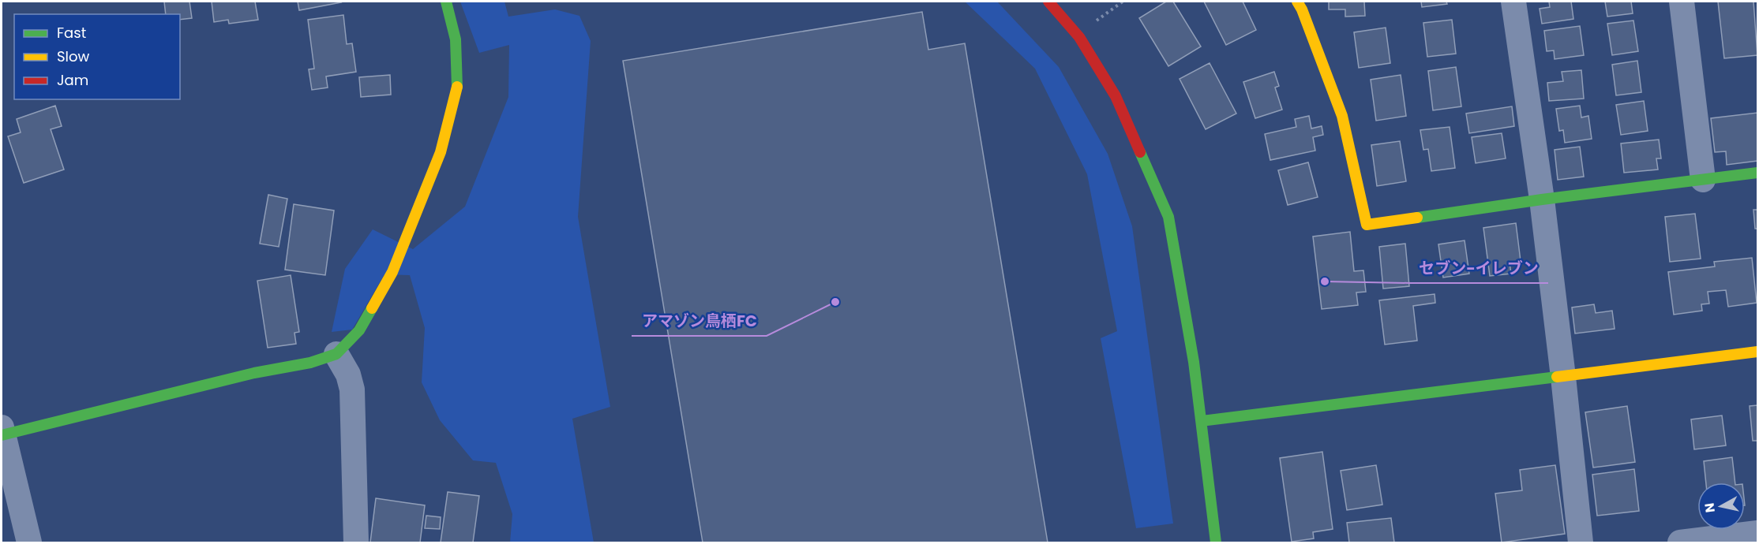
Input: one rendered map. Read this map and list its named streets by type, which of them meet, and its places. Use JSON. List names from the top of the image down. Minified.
{"places":["セブン-イレブン","アマゾン鳥栖FC"],"legend":["Fast","Slow","Jam"],"north":"left"}
